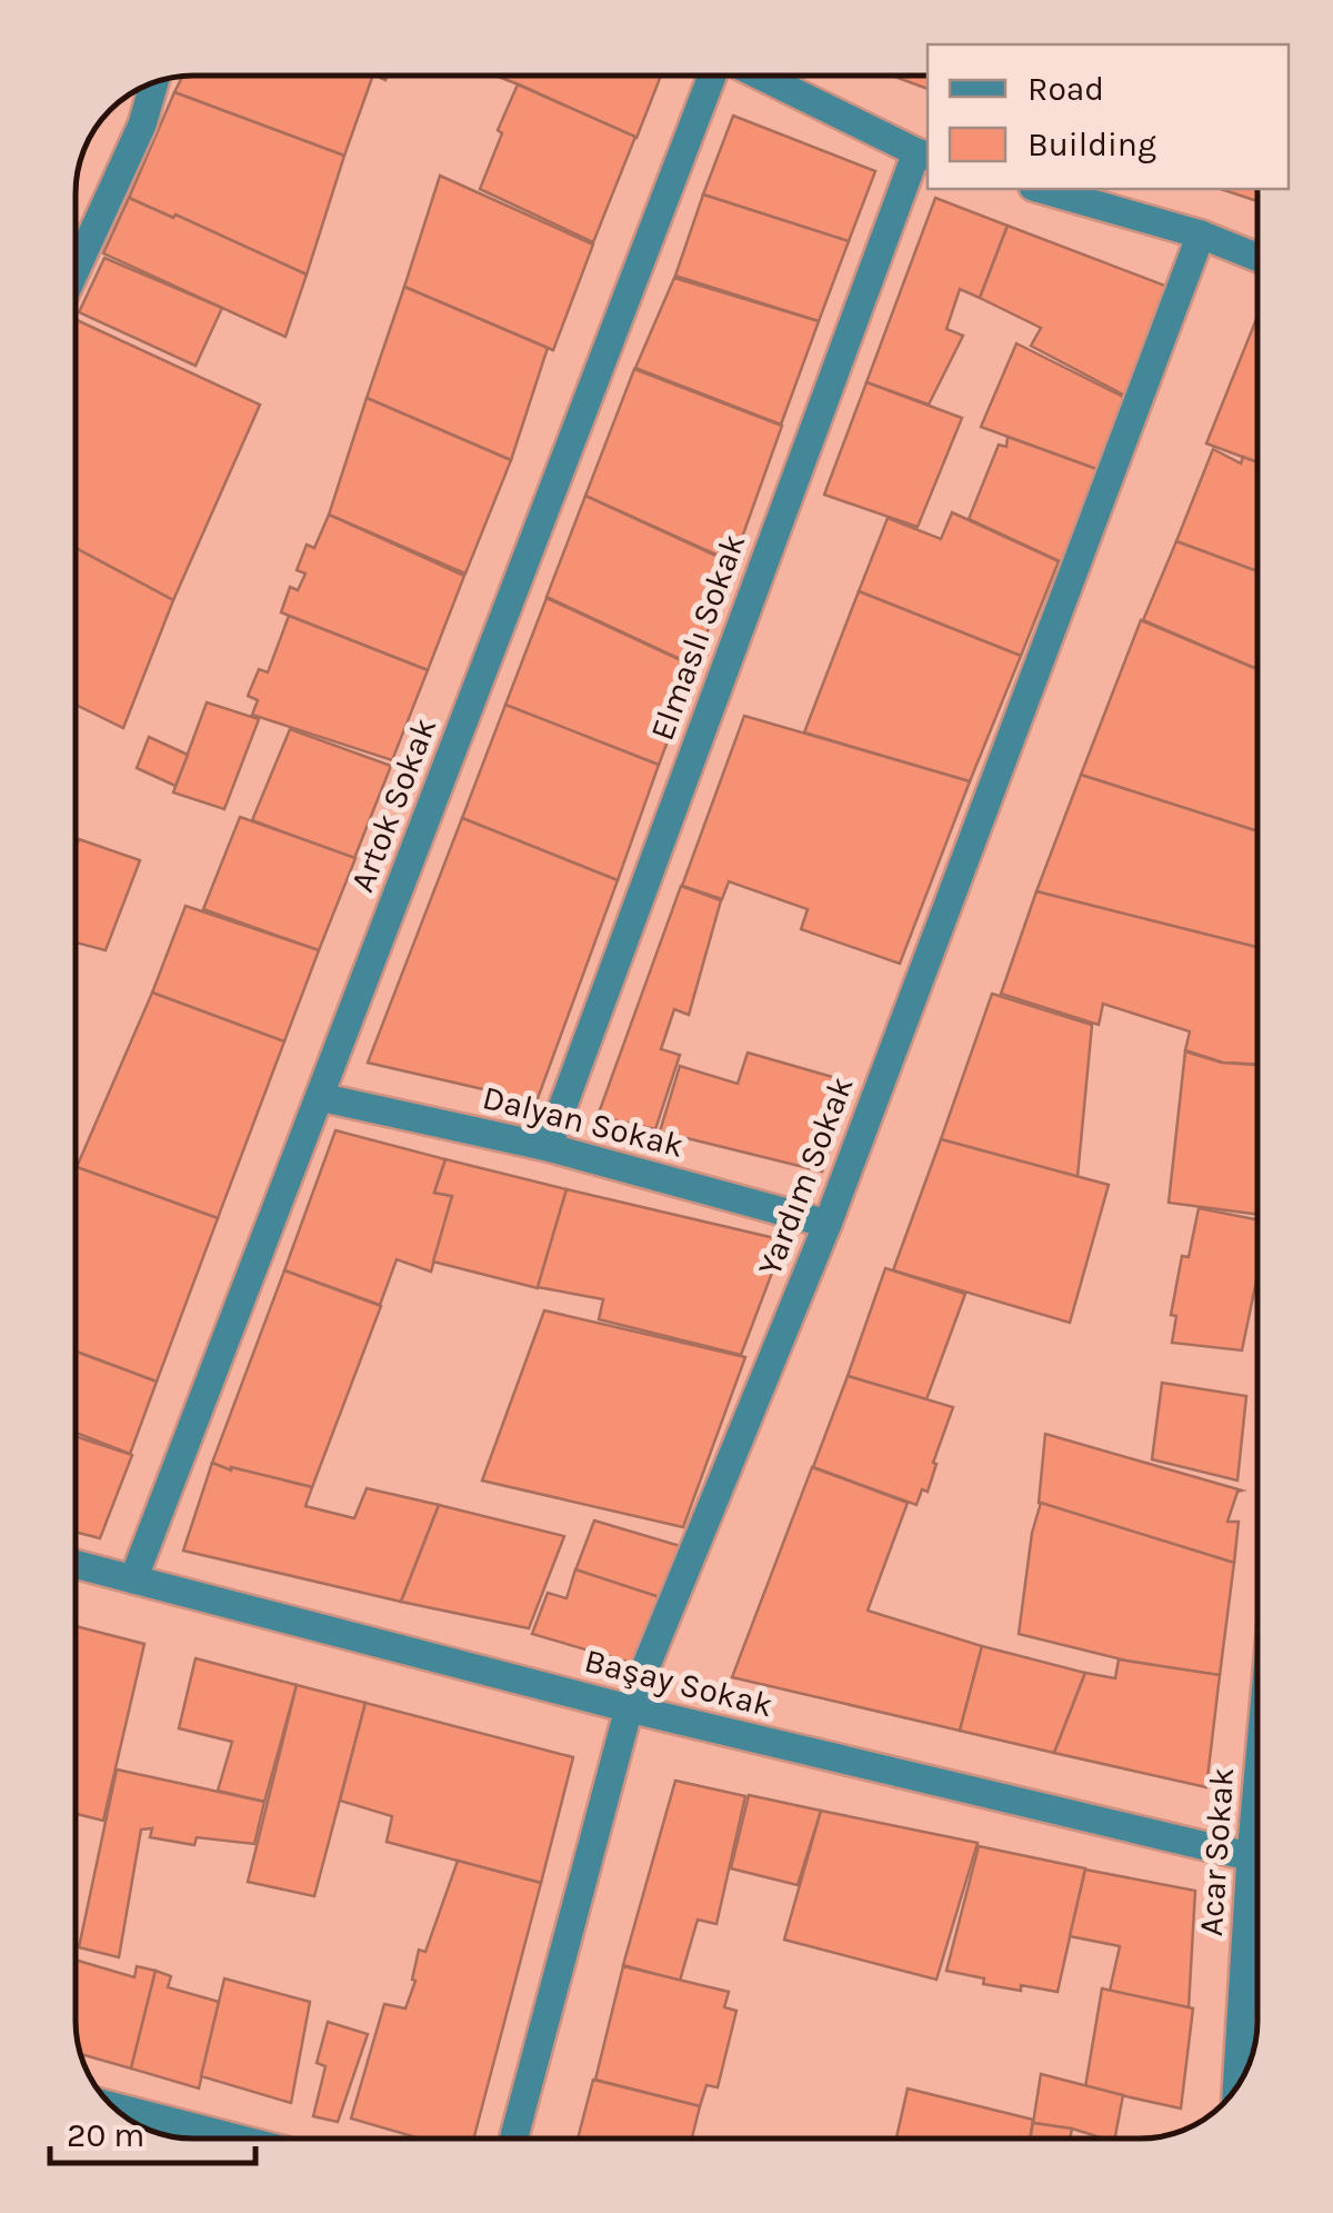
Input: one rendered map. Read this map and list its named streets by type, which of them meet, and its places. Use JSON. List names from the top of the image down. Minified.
{"streets":{"street":["Elmaslı Sokak","Artok Sokak","Dalyan Sokak","Yardım Sokak","Başay Sokak","Acar Sokak"]},"crossings":[["Elmaslı Sokak","Dalyan Sokak"],["Artok Sokak","Dalyan Sokak"],["Artok Sokak","Başay Sokak"],["Dalyan Sokak","Yardım Sokak"],["Yardım Sokak","Başay Sokak"]],"legend":["Road","Building"],"scale_bar":"20 m"}
